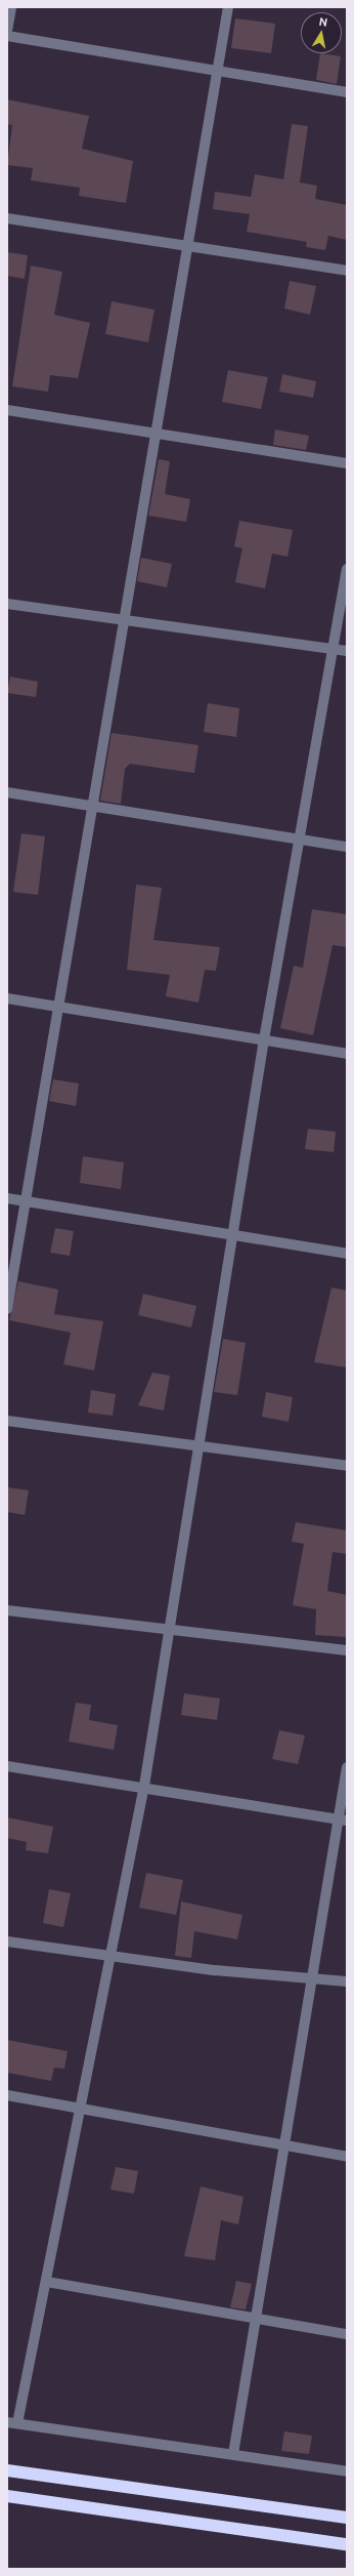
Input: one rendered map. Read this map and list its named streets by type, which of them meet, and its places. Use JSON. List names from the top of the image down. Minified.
{"north":"top"}
